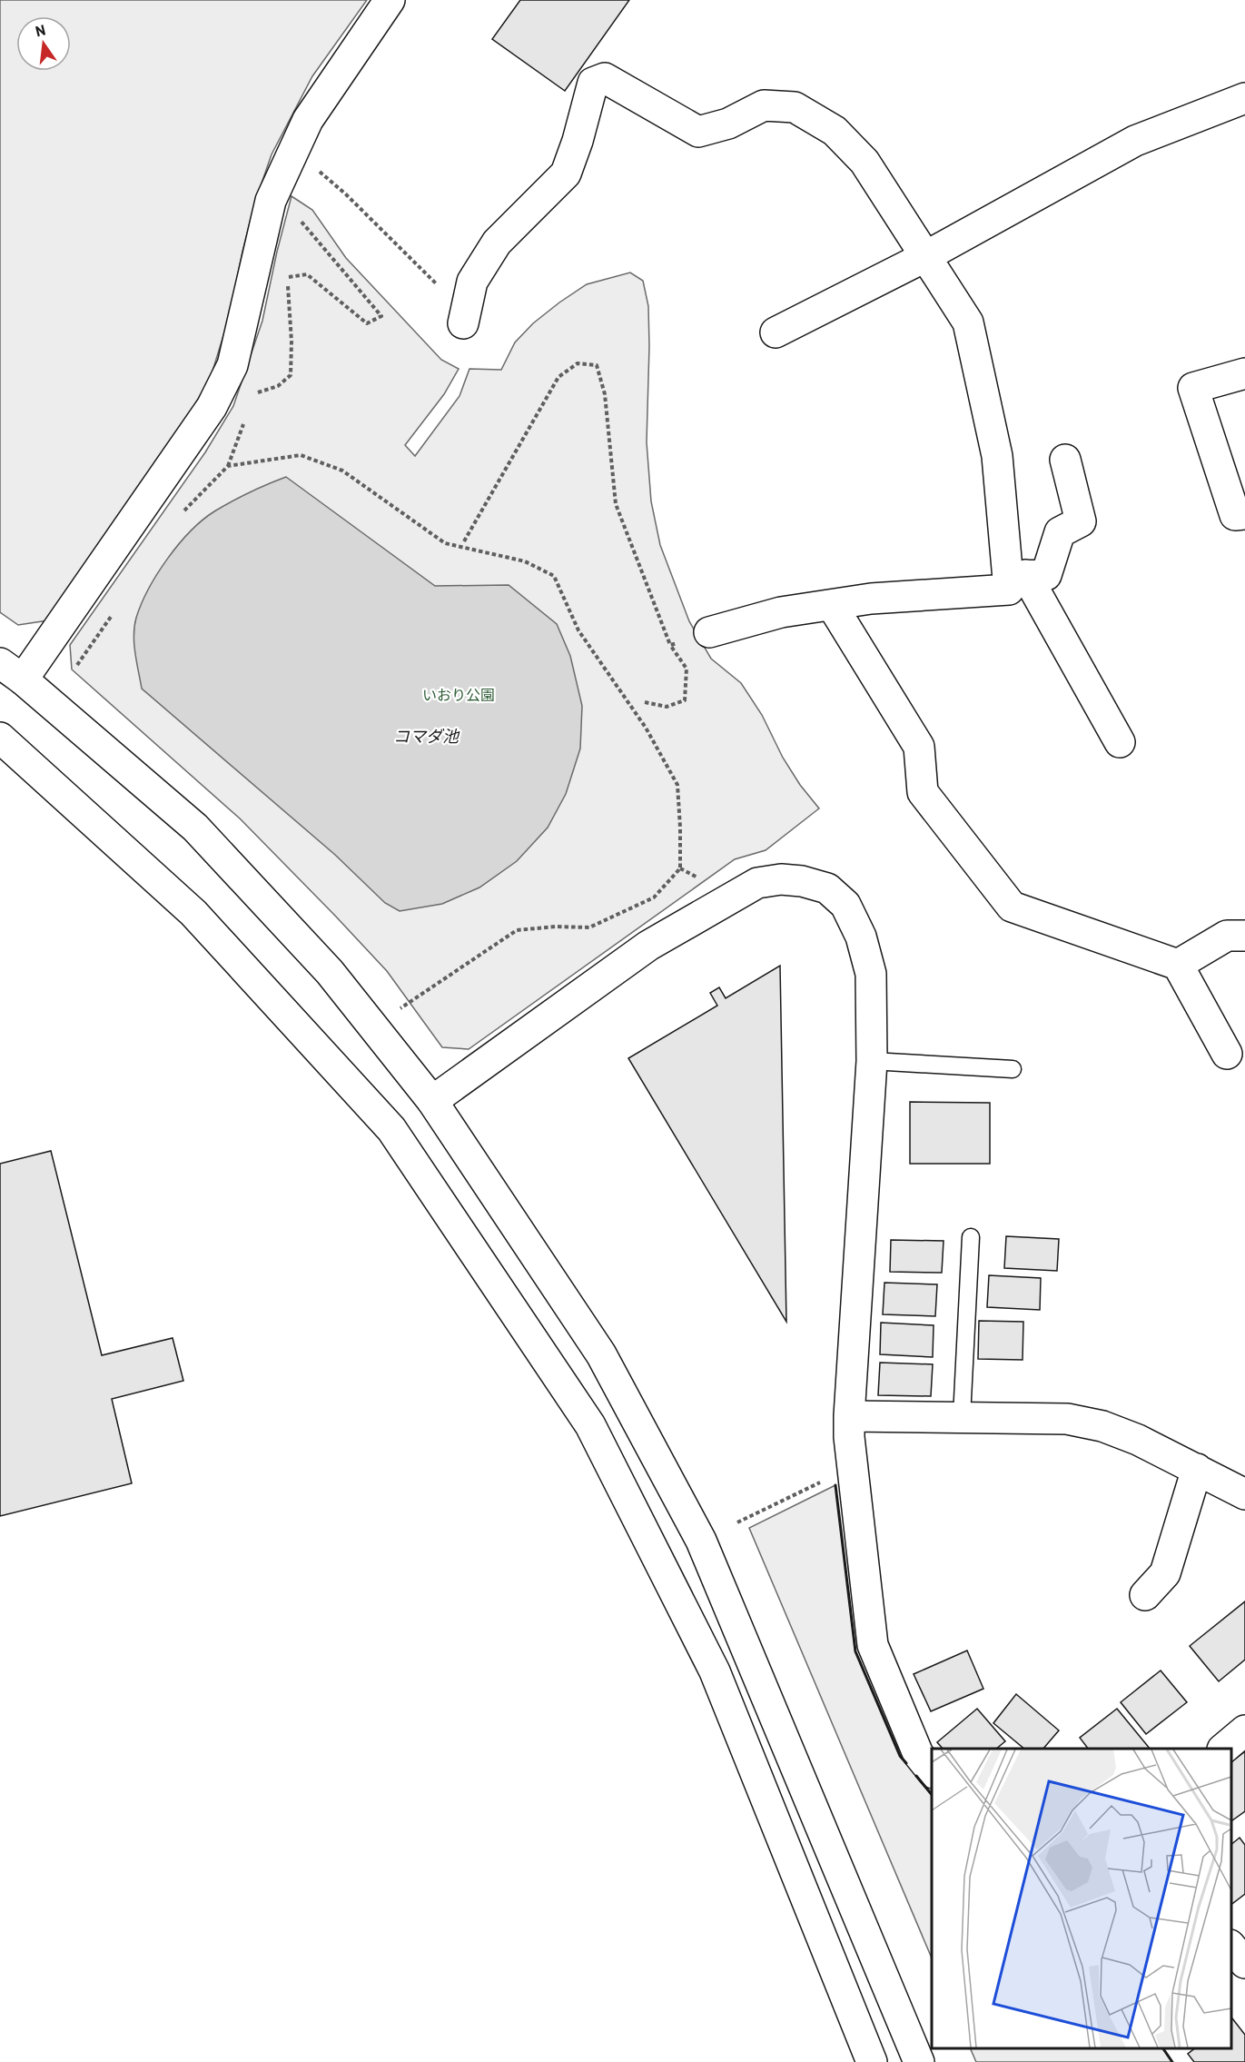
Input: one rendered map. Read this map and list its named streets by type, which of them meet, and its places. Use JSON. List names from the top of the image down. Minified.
{"water":["コマダ池"],"parks":["いおり公園"],"north":"top"}
